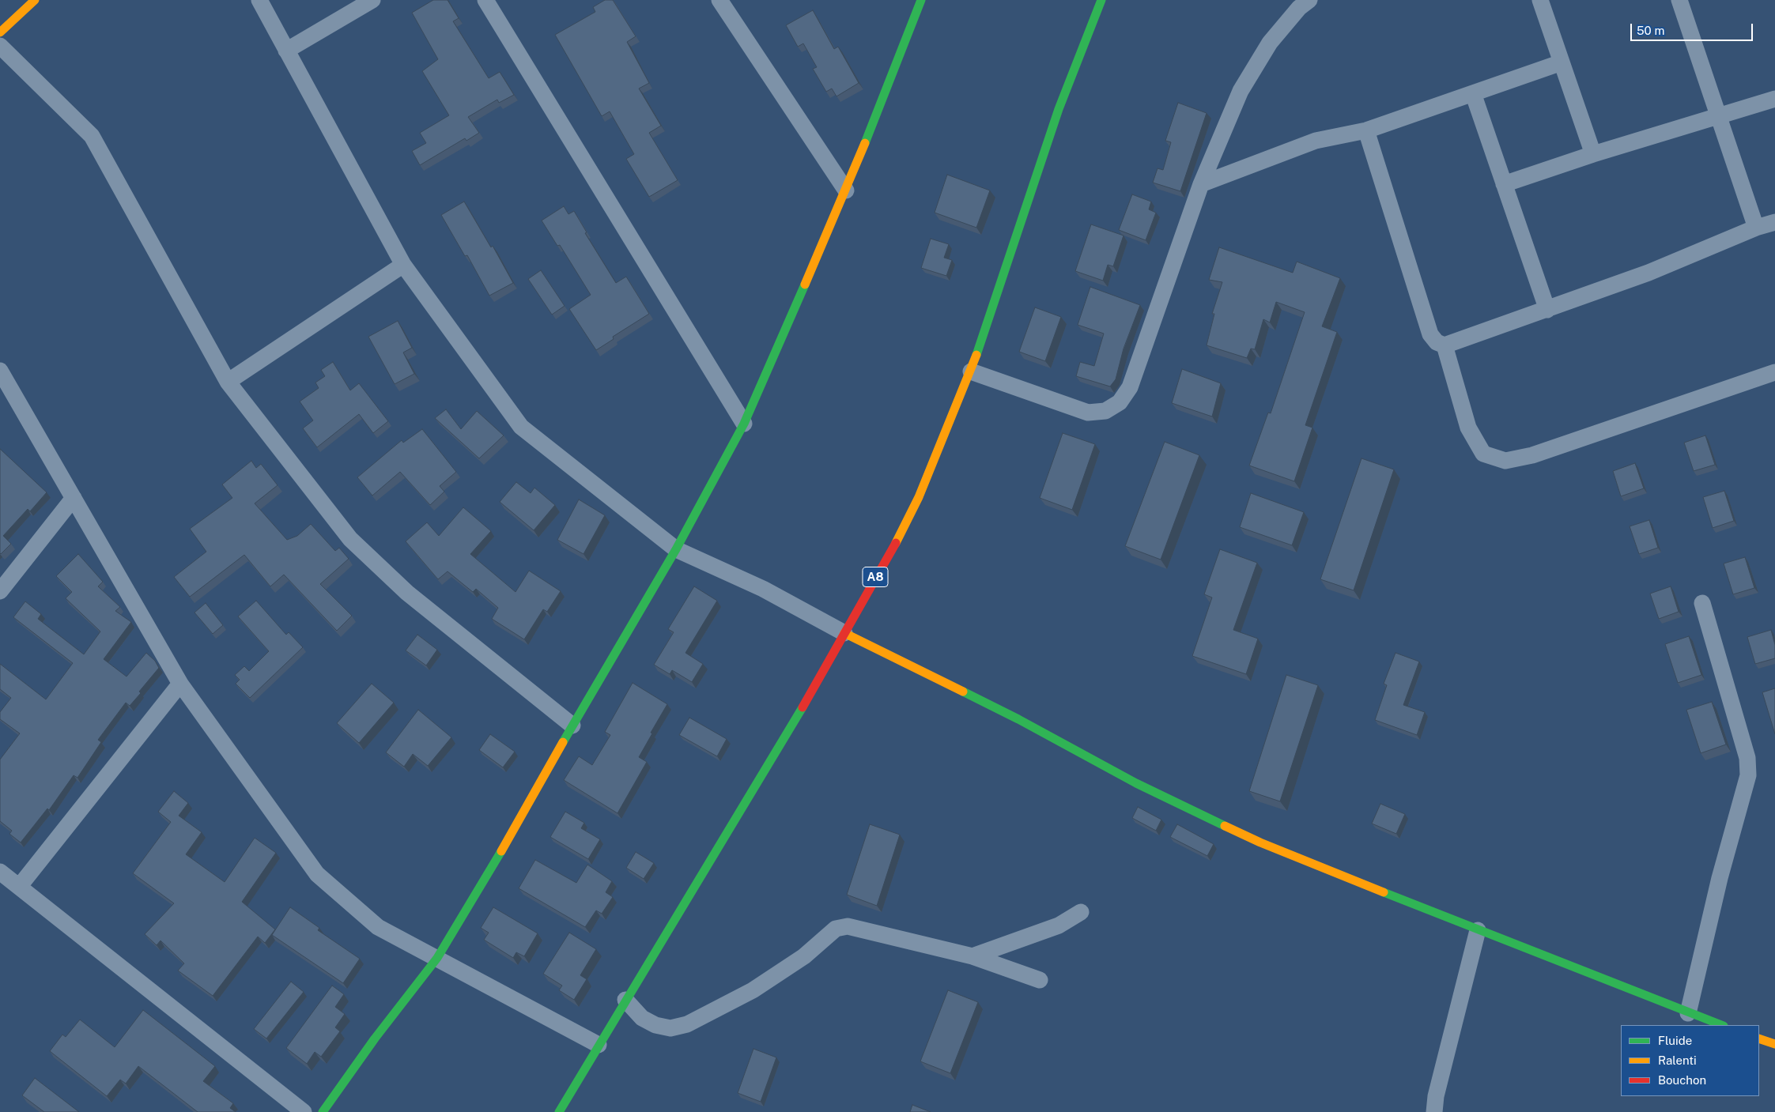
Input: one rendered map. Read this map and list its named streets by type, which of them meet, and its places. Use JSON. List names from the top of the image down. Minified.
{"streets":{"street":["A8"]},"legend":["Fluide","Ralenti","Bouchon"],"scale_bar":"50 m"}
